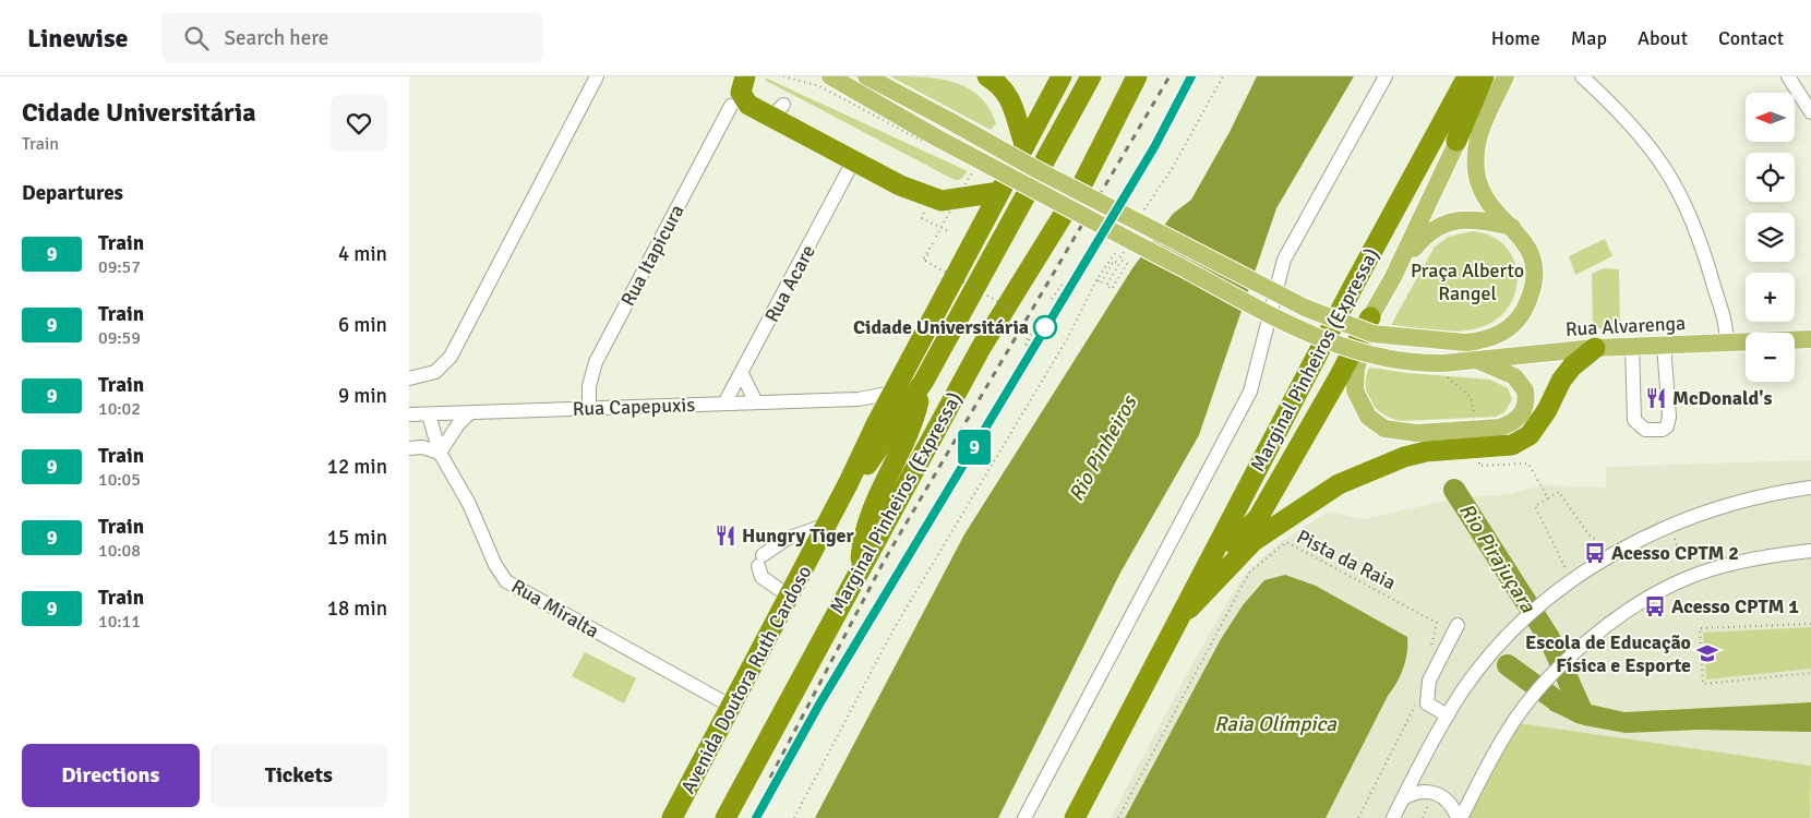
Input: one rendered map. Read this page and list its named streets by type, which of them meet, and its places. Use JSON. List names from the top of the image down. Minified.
{"streets":{"highway":["Marginal Pinheiros (Expressa)","Avenida Doutora Ruth Cardoso"],"main road":["Rua Alvarenga"],"street":["Rua Itapicura","Rua Acare","Rua Capepuxis","Rua Miralta"],"path":["Pista da Raia"]},"crossings":[["Rua Itapicura","Rua Capepuxis"],["Rua Acare","Rua Capepuxis"],["Rua Capepuxis","Rua Miralta"],["Rua Capepuxis","Avenida Doutora Ruth Cardoso"],["Rua Miralta","Avenida Doutora Ruth Cardoso"]],"water":["Rio Pinheiros","Rio Pirajuçara","Raia Olímpica"],"parks":["Praça Alberto Rangel"],"places":{"other":["Cidade Universitária"],"restaurant":["McDonald's","Hungry Tiger"],"bus stop":["Acesso CPTM 2","Acesso CPTM 1"],"school or university":["Escola de Educação Física e Esporte"]},"north":"left","page":{"header":"Linewise","search":"Search here","nav":["Home","Map","About","Contact"],"heading":[["Cidade Universitária","Train"],"Departures"],"on_map":"9","map_buttons":["+","−"],"list":[{"mark":"9","name":"Train","note":"09:57","value":"4 min"},{"mark":"9","name":"Train","note":"09:59","value":"6 min"},{"mark":"9","name":"Train","note":"10:02","value":"9 min"},{"mark":"9","name":"Train","note":"10:05","value":"12 min"},{"mark":"9","name":"Train","note":"10:08","value":"15 min"},{"mark":"9","name":"Train","note":"10:11","value":"18 min"}],"buttons":["Directions","Tickets"]}}
